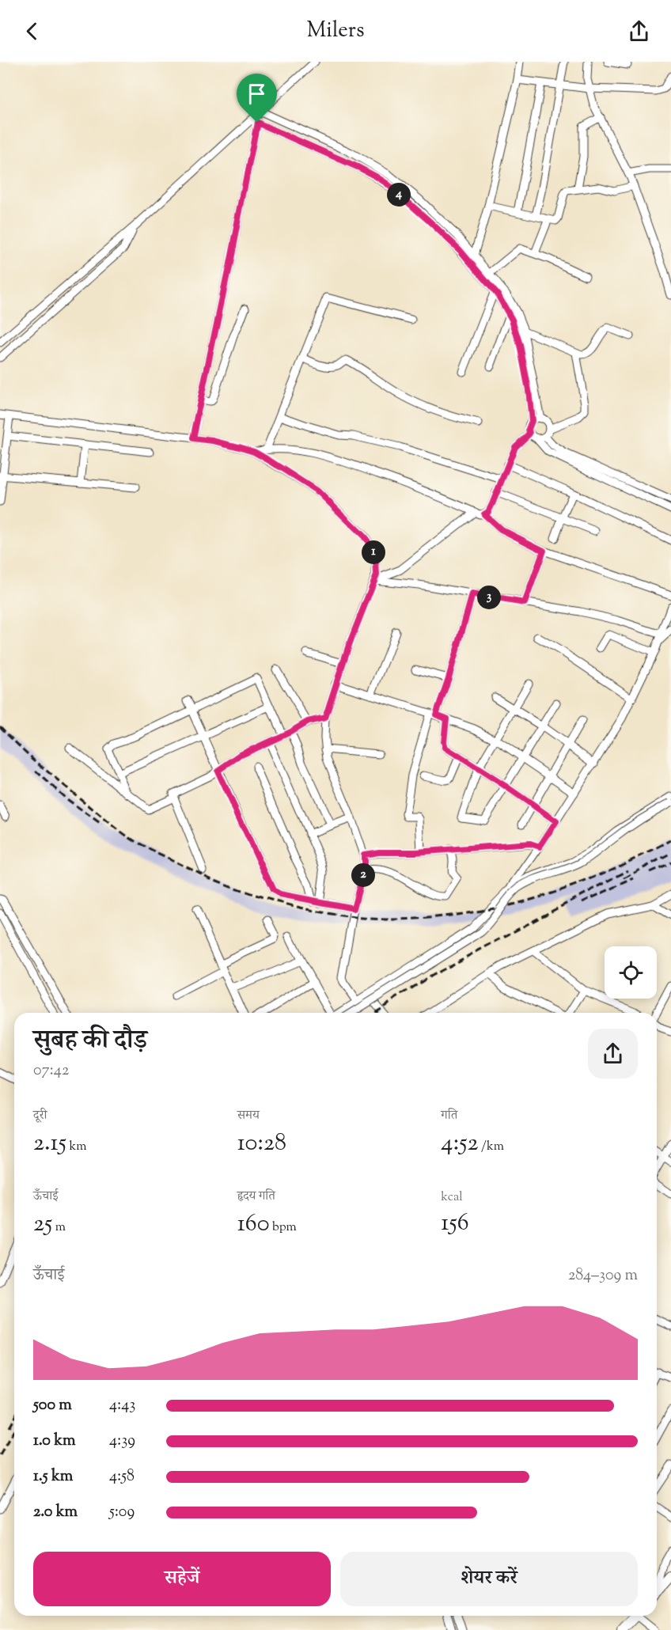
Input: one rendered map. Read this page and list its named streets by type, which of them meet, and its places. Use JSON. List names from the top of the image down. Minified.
{"page":{"header":"Milers","pins":["4","1","3","2"],"heading":["सुबह की दौड़","07:42"],"stats":[["दूरी","2.15 km"],["समय","10:28"],["गति","4:52 /km"],["ऊँचाई","25 m"],["हृदय गति","160 bpm"],["kcal","156"]],"chart":["ऊँचाई","284–309 m"],"list":[{"name":"500 m","note":"4:43"},{"name":"1.0 km","note":"4:39"},{"name":"1.5 km","note":"4:58"},{"name":"2.0 km","note":"5:09"}],"buttons":["सहेजें","शेयर करें"]}}
